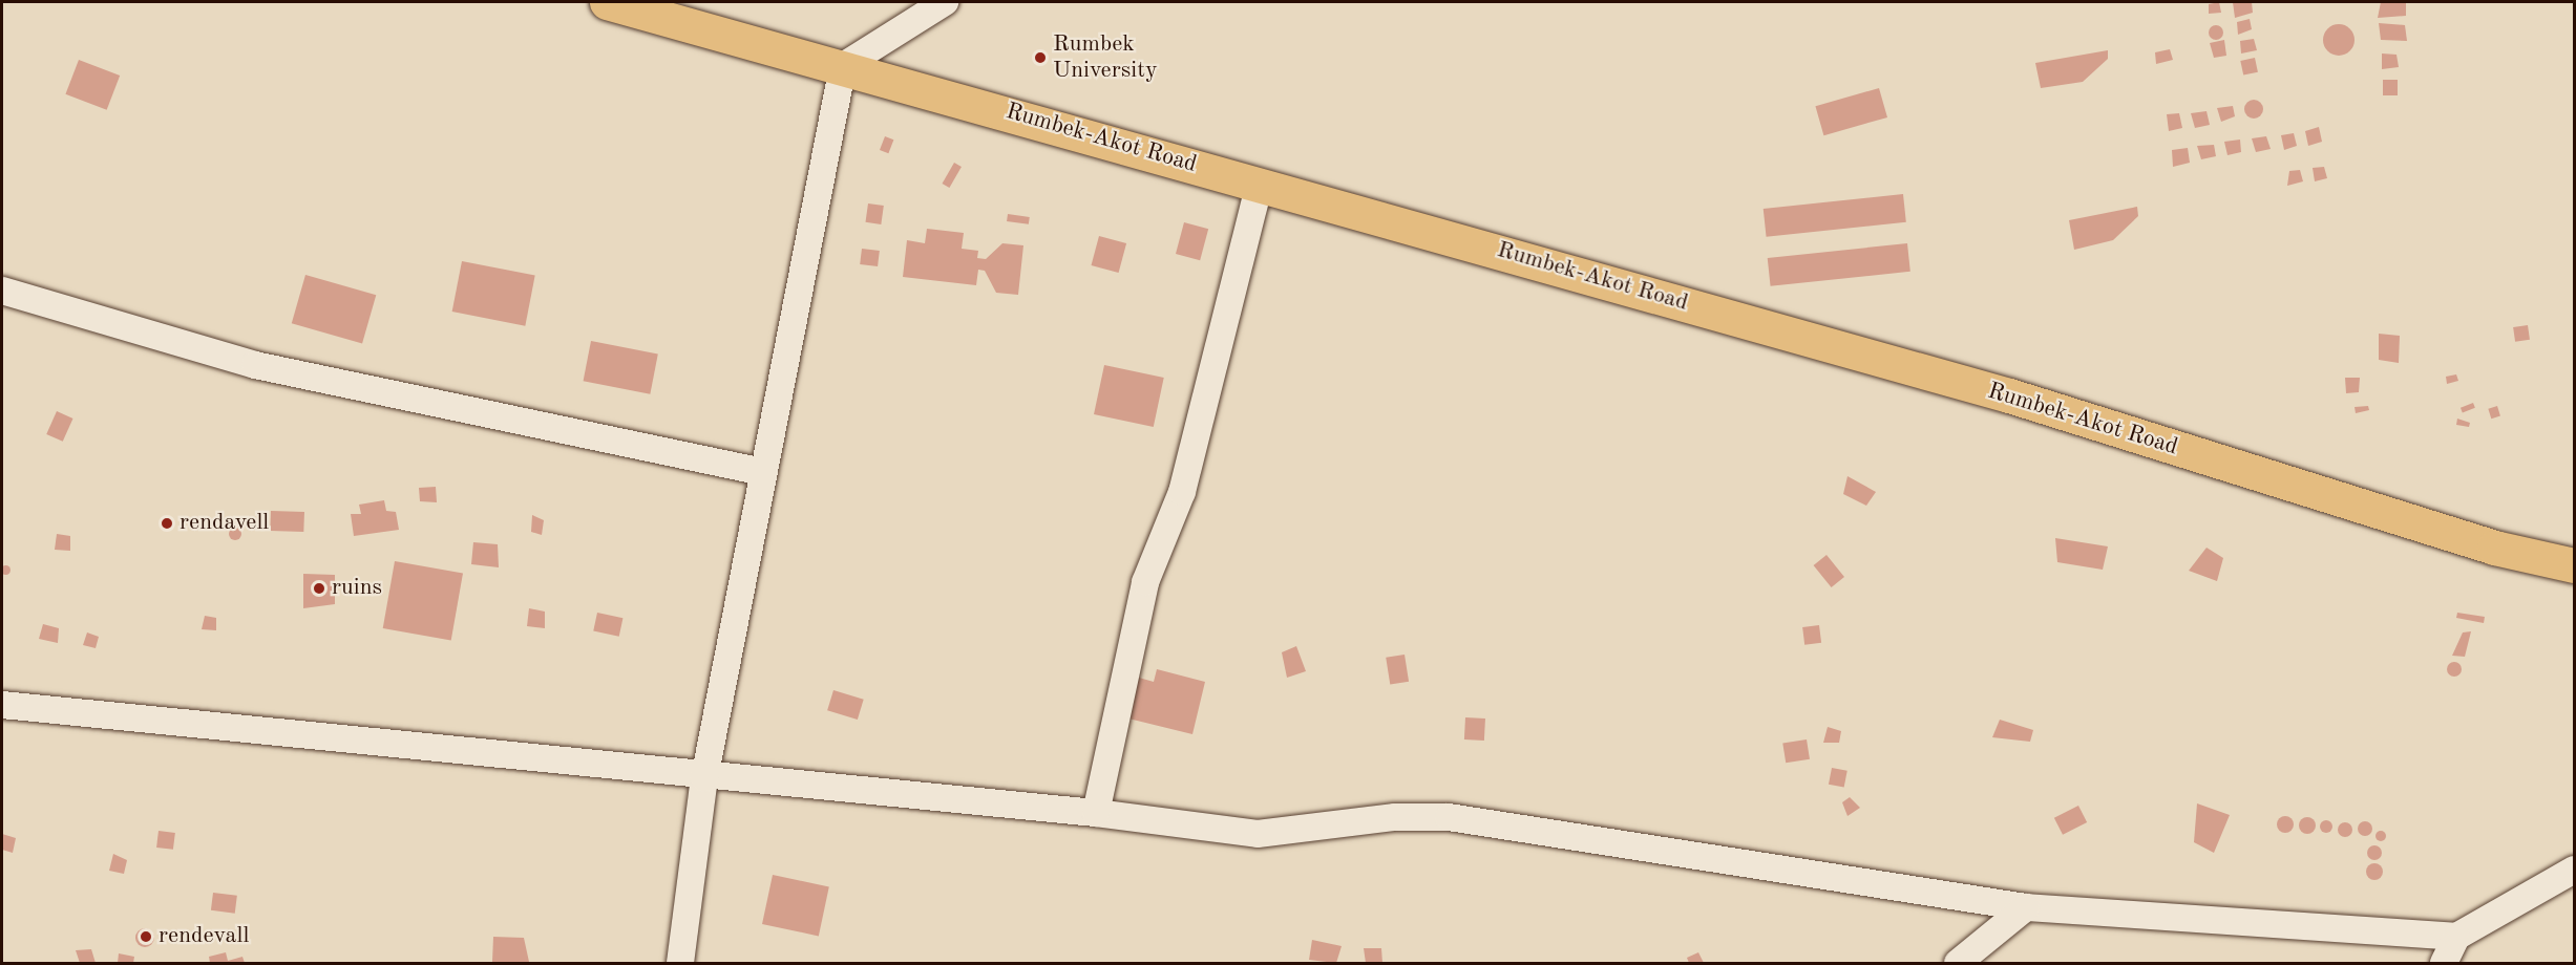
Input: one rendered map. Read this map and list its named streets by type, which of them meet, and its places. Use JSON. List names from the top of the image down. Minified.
{"streets":{"main road":["Rumbek-Akot Road"]},"places":["Rumbek University","rendavell","ruins","rendevall"]}
